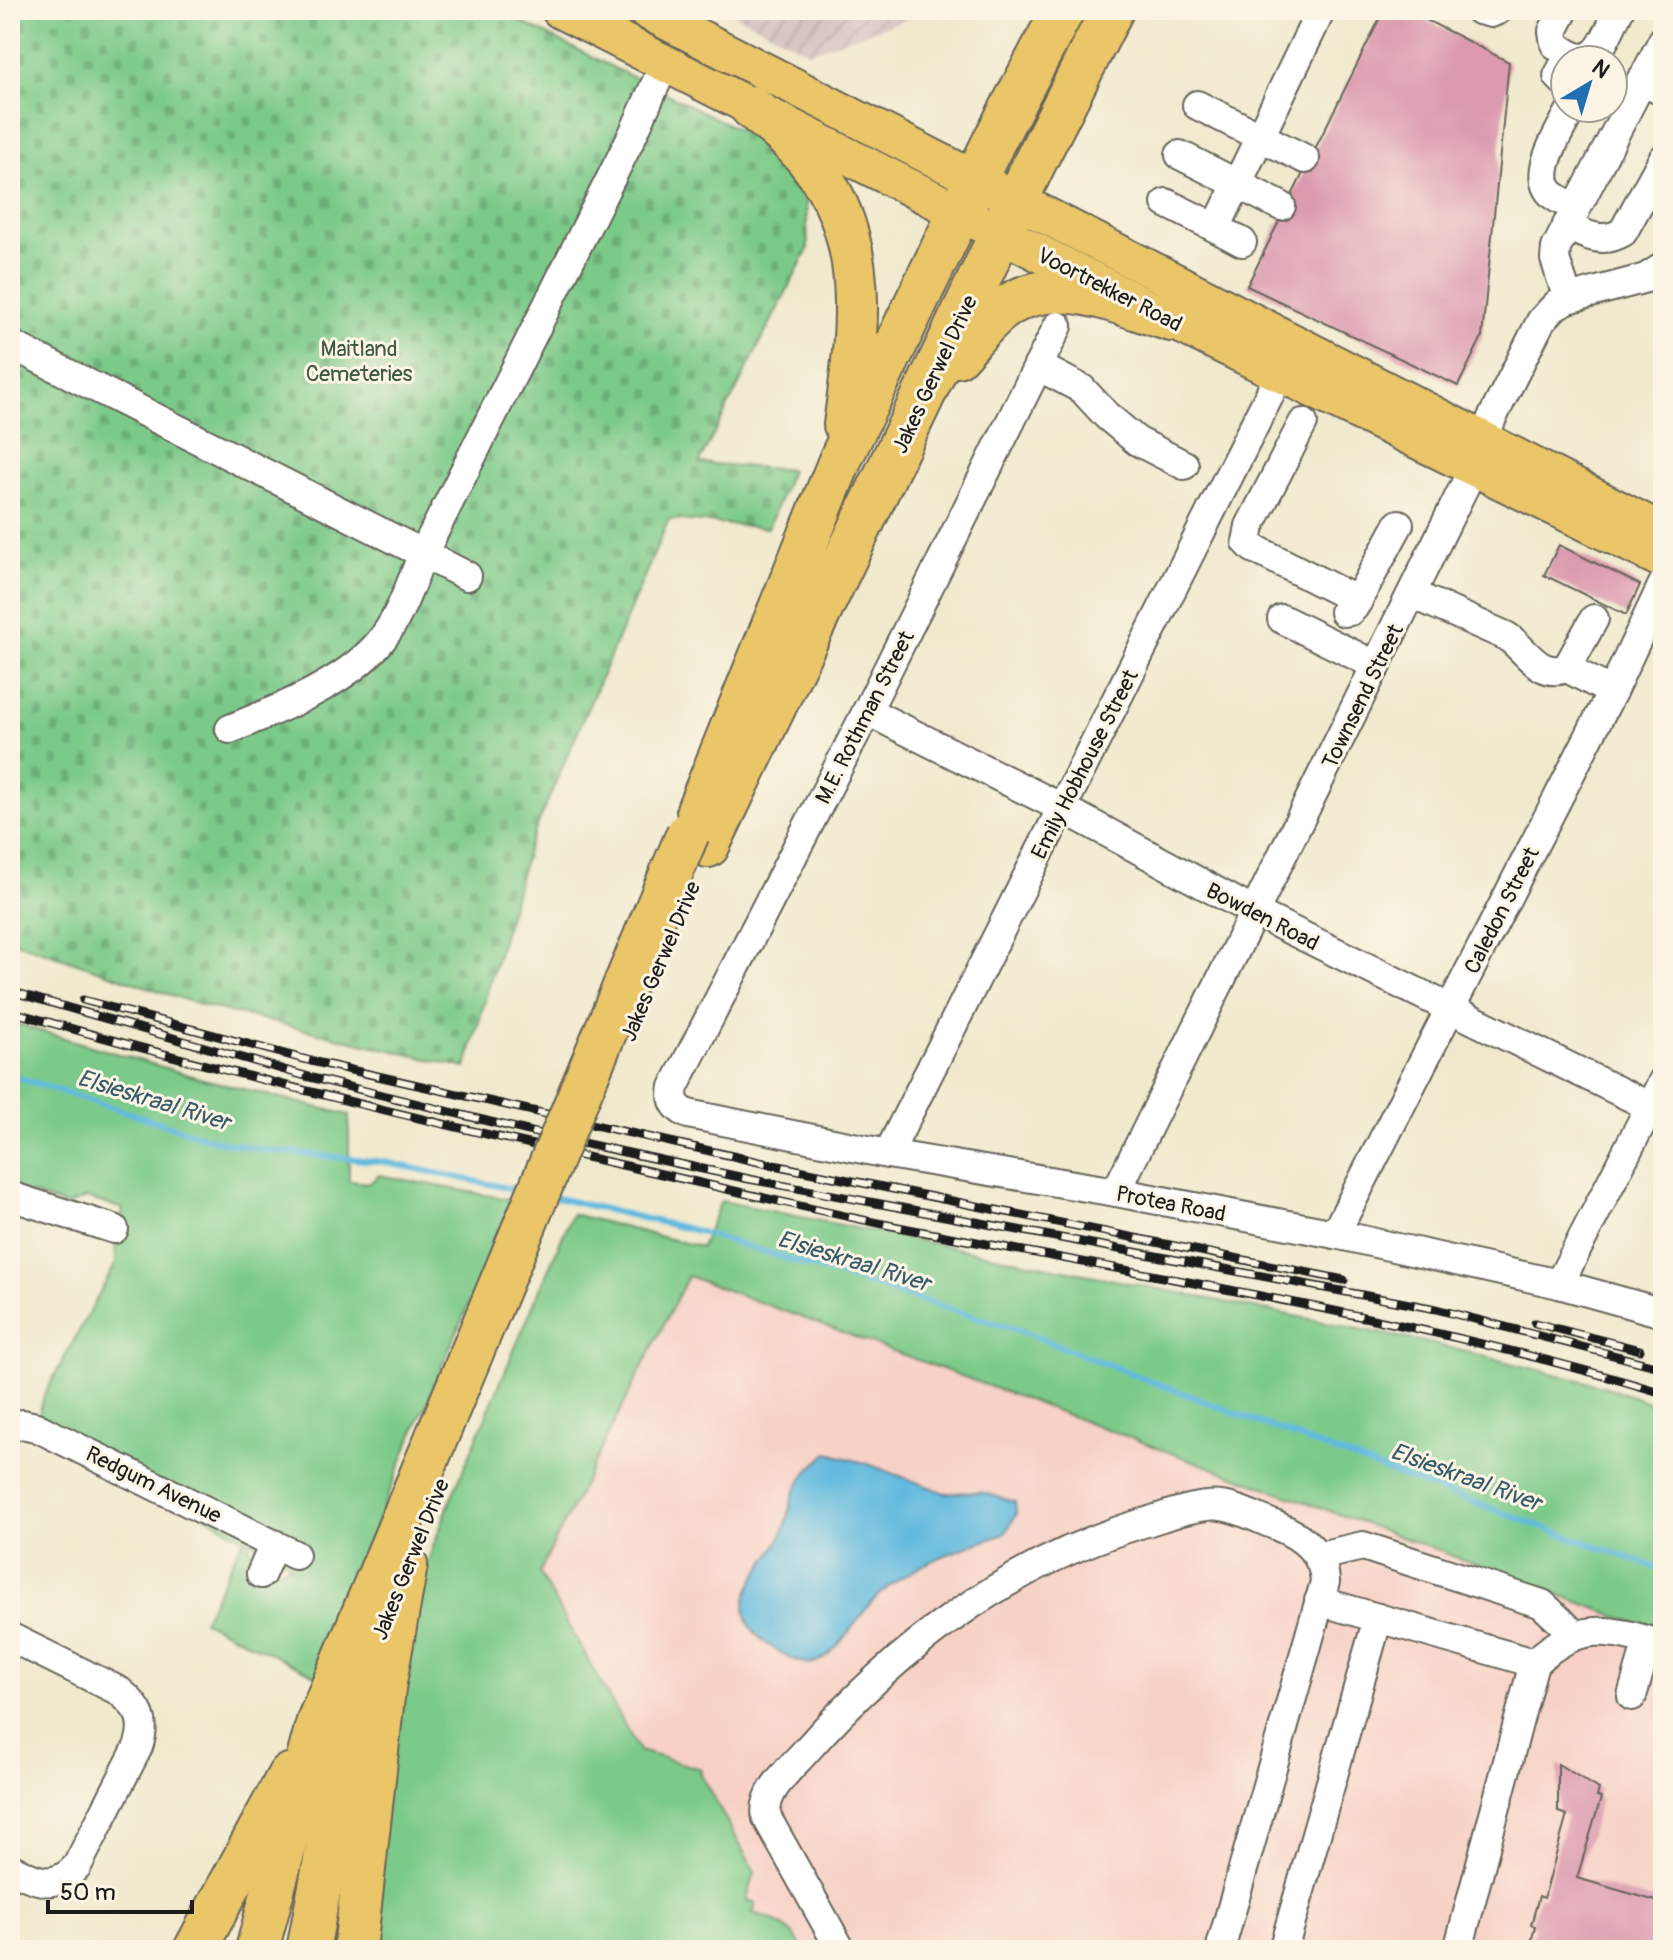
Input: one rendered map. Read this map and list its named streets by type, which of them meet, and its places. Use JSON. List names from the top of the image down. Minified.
{"streets":{"highway":["Jakes Gerwel Drive"],"main road":["Voortrekker Road"],"street":["Townsend Street","M.E. Rothman Street","Emily Hobhouse Street","Caledon Street","Bowden Road","Protea Road","Redgum Avenue"]},"crossings":[["Voortrekker Road","Jakes Gerwel Drive"],["Voortrekker Road","Townsend Street"],["Voortrekker Road","Emily Hobhouse Street"],["Townsend Street","Bowden Road"],["Townsend Street","Protea Road"],["M.E. Rothman Street","Bowden Road"],["M.E. Rothman Street","Protea Road"],["Emily Hobhouse Street","Bowden Road"],["Emily Hobhouse Street","Protea Road"],["Caledon Street","Bowden Road"],["Caledon Street","Protea Road"]],"water":["Elsieskraal River"],"parks":["Maitland Cemeteries"],"scale_bar":"50 m","north":"top right"}
